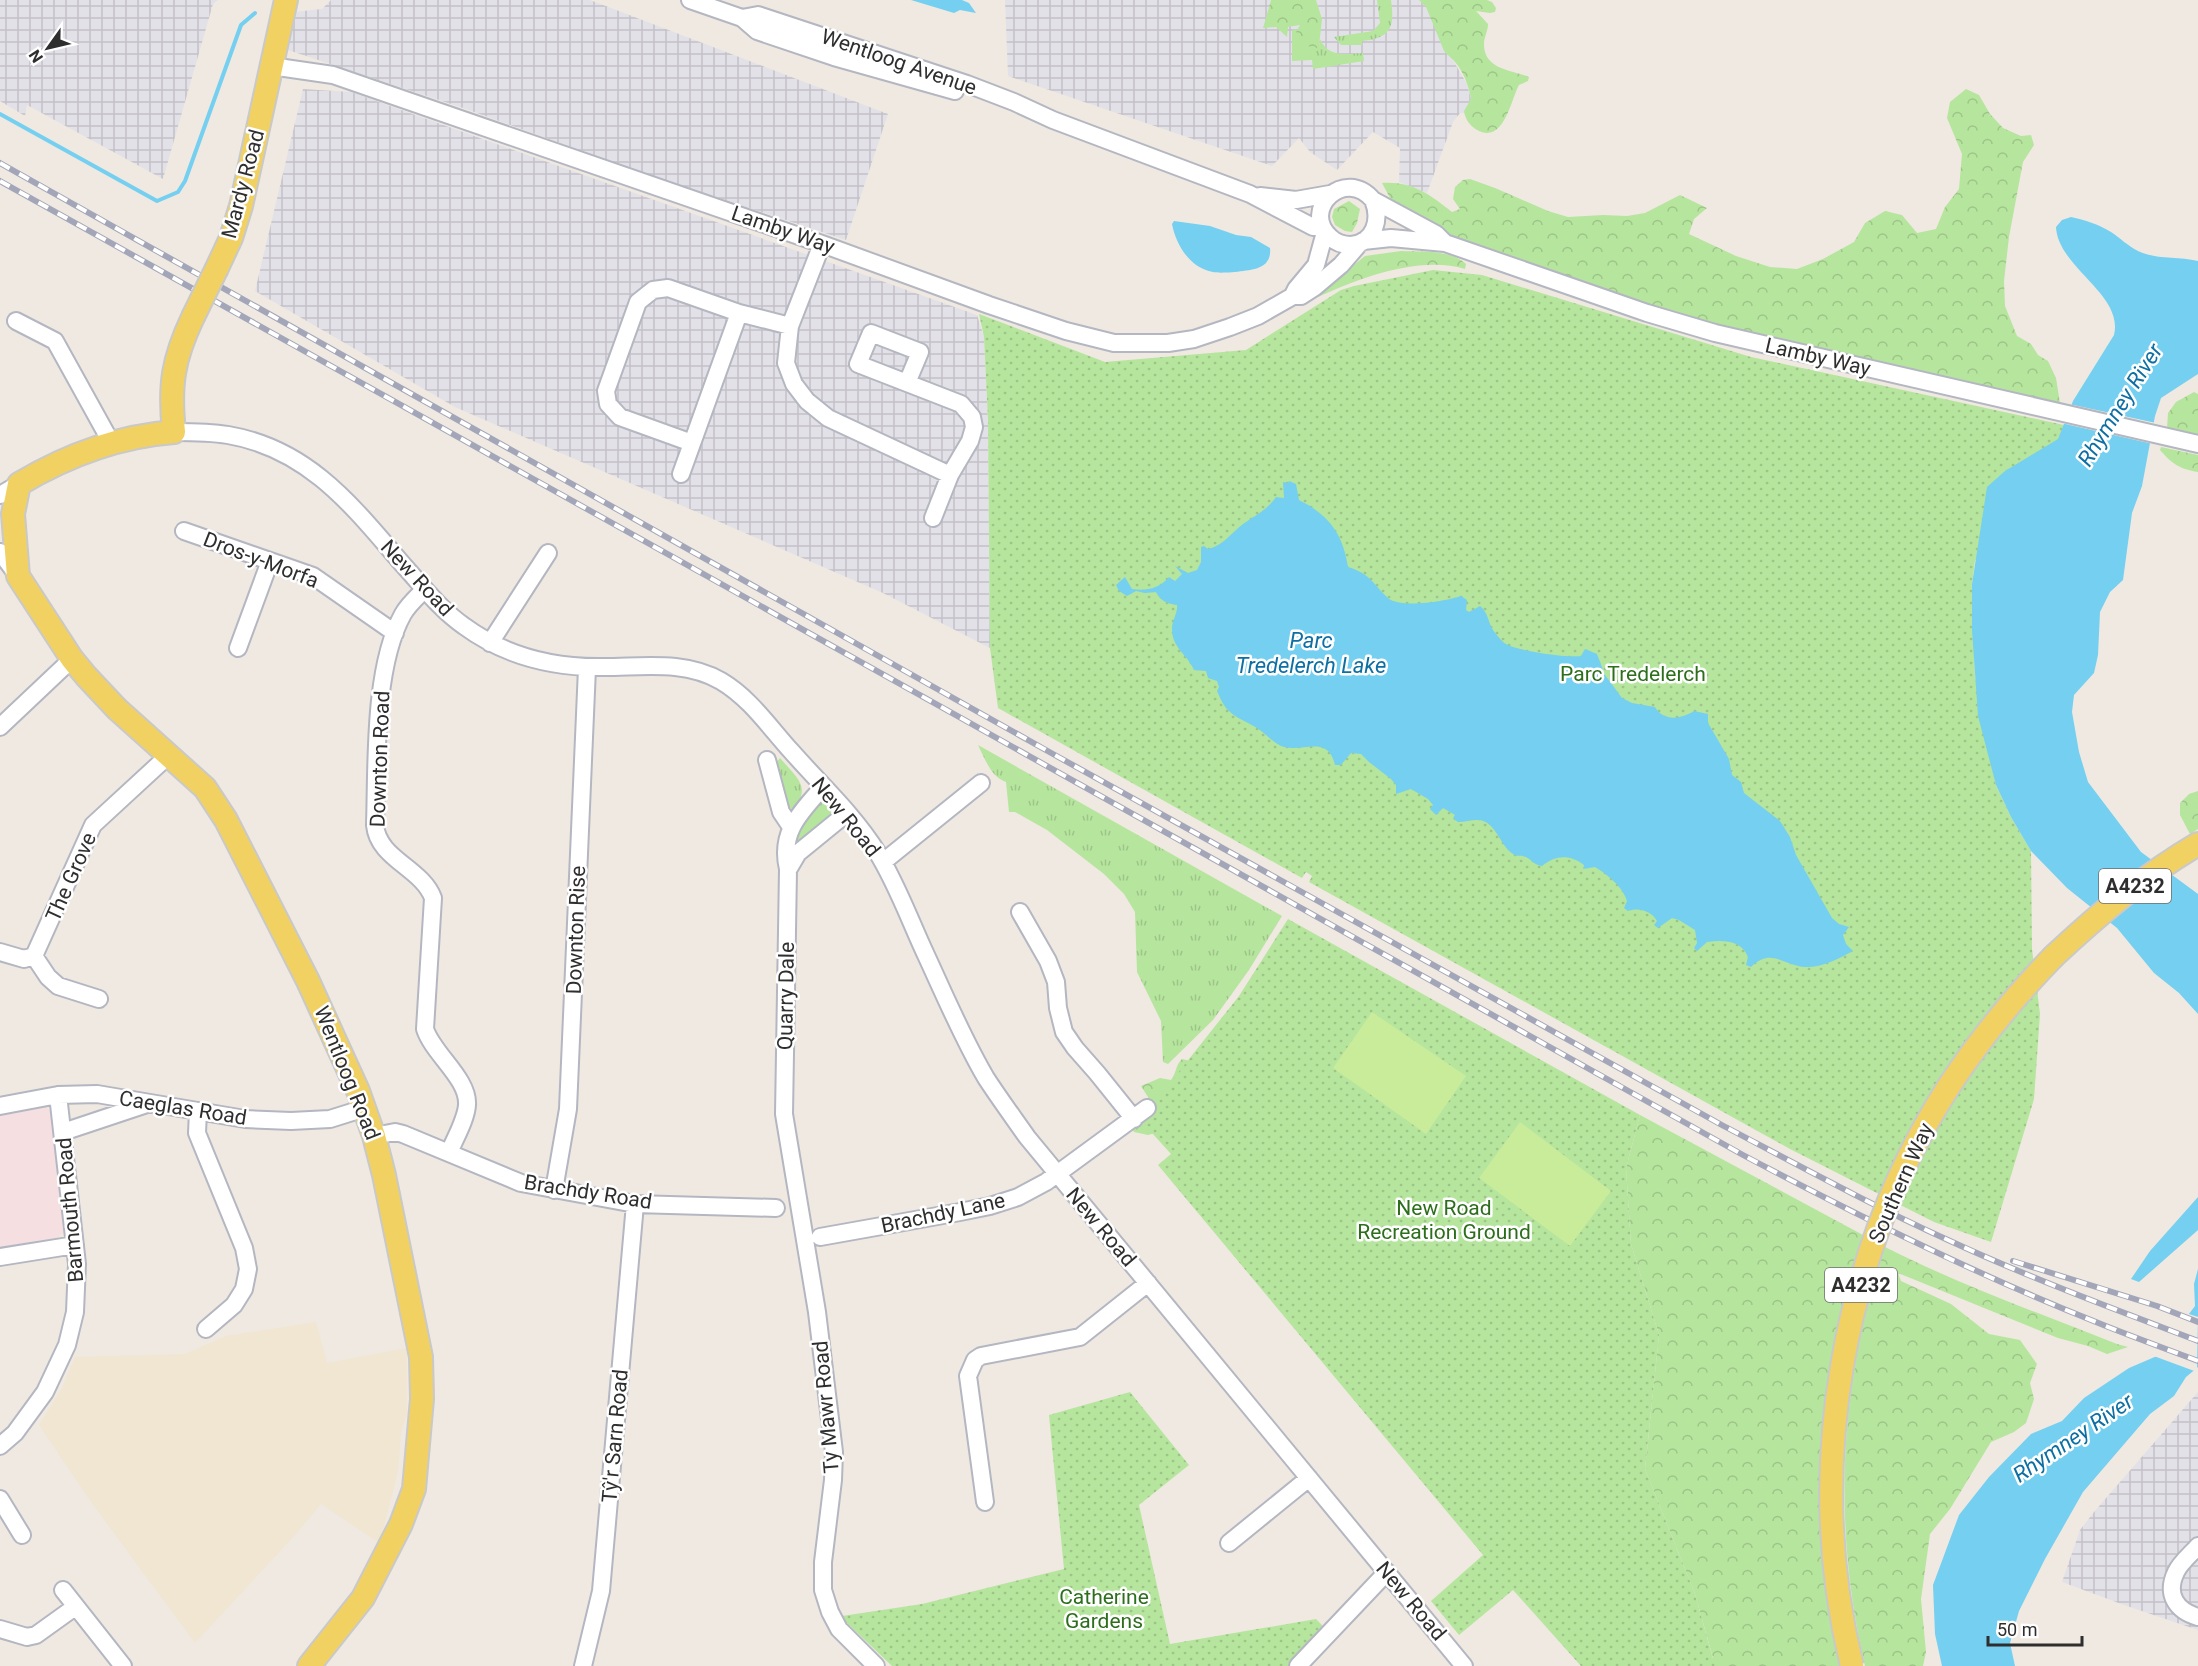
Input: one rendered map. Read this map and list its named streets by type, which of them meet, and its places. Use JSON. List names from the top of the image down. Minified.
{"streets":{"main road":["Mardy Road","New Road","A4232","Wentloog Road","Southern Way"],"street":["Wentloog Avenue","Lamby Way","Dros-y-Morfa","Downton Road","The Grove","Downton Rise","Quarry Dale","Caeglas Road","Brachdy Road","Barmouth Road","Brachdy Lane","Ty Mawr Road","Tŷ'r Sarn Road"]},"crossings":[["Wentloog Avenue","Lamby Way"],["Mardy Road","Lamby Way"],["Mardy Road","New Road"],["Dros-y-Morfa","Downton Road"],["New Road","Downton Road"],["New Road","Downton Rise"],["New Road","Wentloog Road"],["New Road","Brachdy Lane"],["Downton Road","Brachdy Road"],["The Grove","Wentloog Road"],["Downton Rise","Brachdy Road"],["Quarry Dale","Ty Mawr Road"],["Wentloog Road","Caeglas Road"],["Wentloog Road","Brachdy Road"],["Caeglas Road","Barmouth Road"],["Brachdy Road","Tŷ'r Sarn Road"]],"water":["Rhymney River","Parc Tredelerch Lake"],"parks":["Parc Tredelerch","New Road Recreation Ground","Catherine Gardens"],"scale_bar":"50 m","north":"bottom left"}
